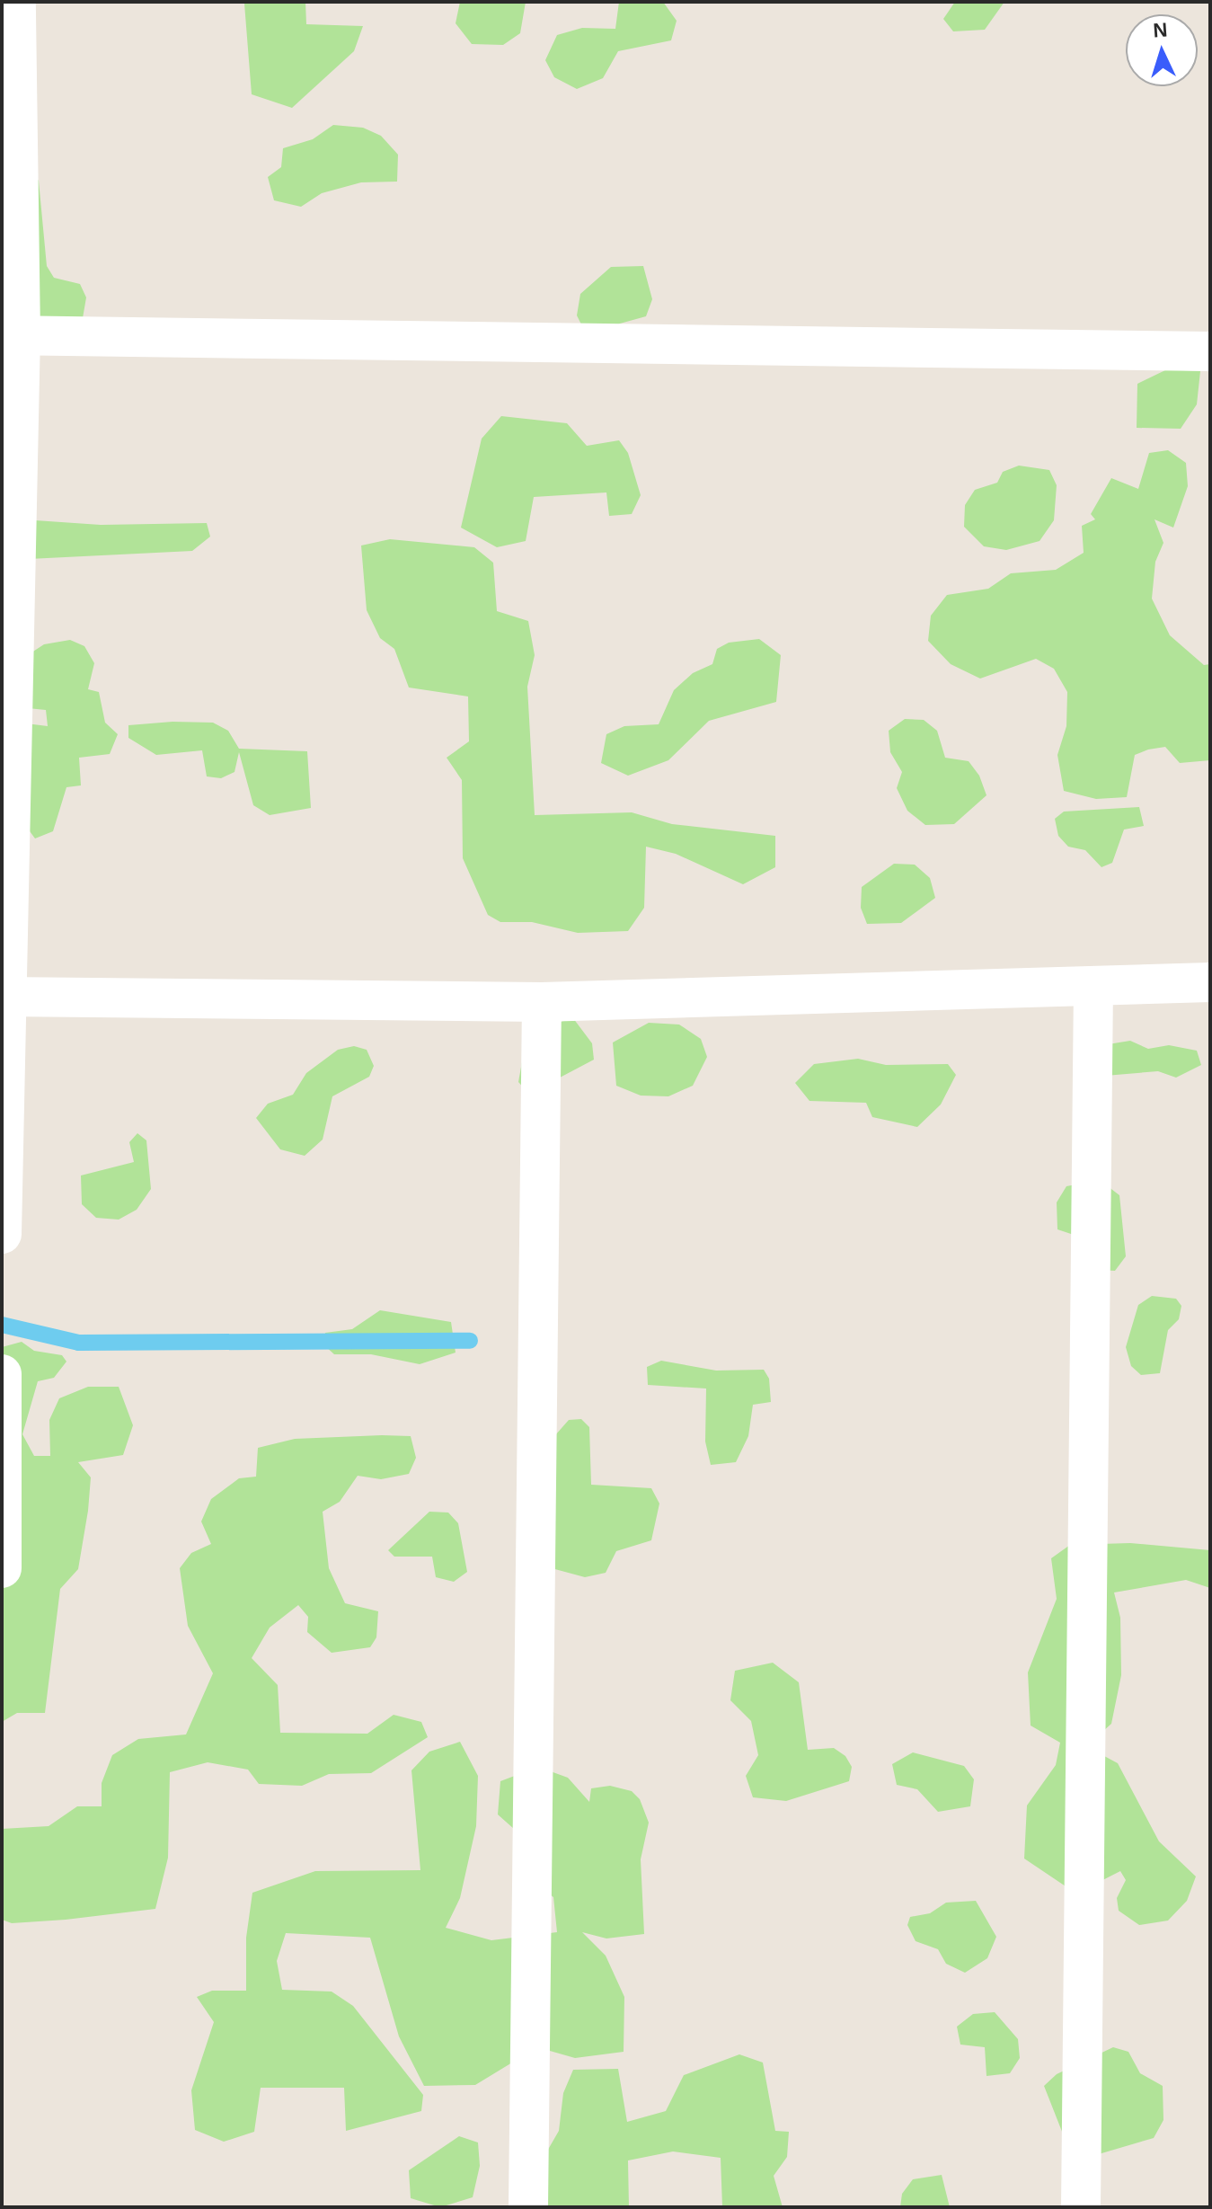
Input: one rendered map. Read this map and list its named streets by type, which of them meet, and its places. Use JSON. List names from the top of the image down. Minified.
{"north":"top"}
